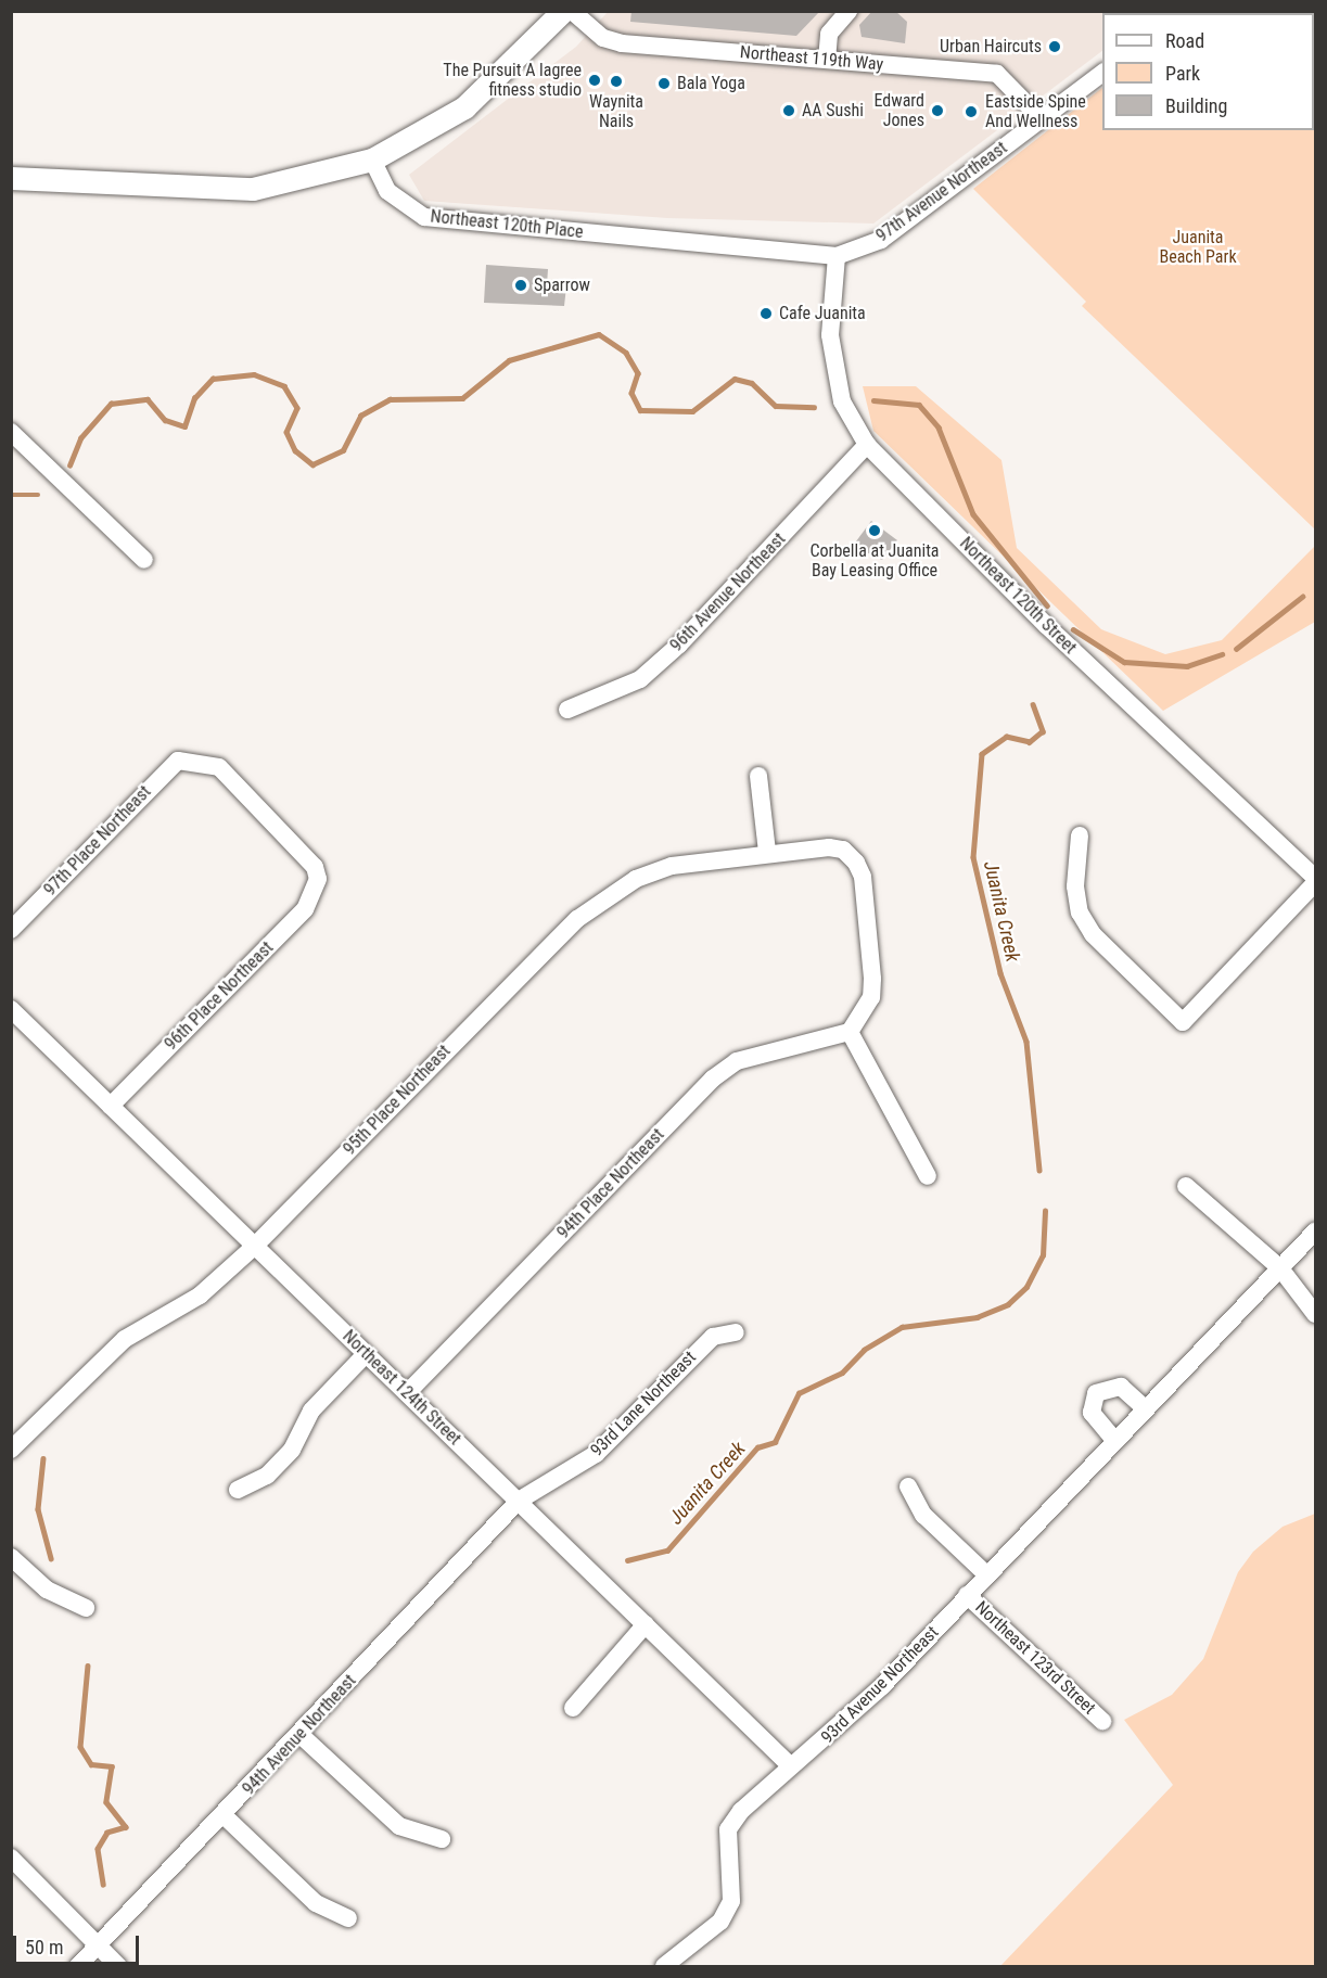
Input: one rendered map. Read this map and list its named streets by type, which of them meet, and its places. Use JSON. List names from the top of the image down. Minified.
{"streets":{"street":["Northeast 119th Way","97th Avenue Northeast","Northeast 120th Place","96th Avenue Northeast","Northeast 120th Street","97th Place Northeast","96th Place Northeast","95th Place Northeast","94th Place Northeast","Northeast 124th Street","93rd Lane Northeast","Northeast 123rd Street","93rd Avenue Northeast","94th Avenue Northeast"]},"crossings":[["Northeast 119th Way","97th Avenue Northeast"],["97th Avenue Northeast","Northeast 120th Place"],["97th Avenue Northeast","Northeast 120th Street"],["Northeast 120th Place","Northeast 120th Street"],["96th Avenue Northeast","Northeast 120th Street"],["97th Place Northeast","96th Place Northeast"],["96th Place Northeast","Northeast 124th Street"],["95th Place Northeast","94th Place Northeast"],["95th Place Northeast","Northeast 124th Street"],["94th Place Northeast","Northeast 124th Street"],["Northeast 124th Street","93rd Lane Northeast"],["Northeast 124th Street","93rd Avenue Northeast"],["Northeast 124th Street","94th Avenue Northeast"],["93rd Lane Northeast","94th Avenue Northeast"],["Northeast 123rd Street","93rd Avenue Northeast"]],"water":["Juanita Creek"],"parks":["Juanita Beach Park"],"places":["Urban Haircuts","The Pursuit A lagree fitness studio","Waynita Nails","Bala Yoga","AA Sushi","Edward Jones","Eastside Spine And Wellness","Sparrow","Cafe Juanita","Corbella at Juanita Bay Leasing Office"],"legend":["Road","Park","Building"],"scale_bar":"50 m"}
